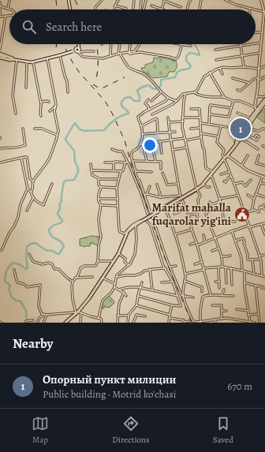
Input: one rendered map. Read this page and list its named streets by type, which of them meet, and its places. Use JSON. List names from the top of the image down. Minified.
{"places":{"public building":["Marifat mahalla fuqarolar yig'ini"]},"page":{"search":"Search here","pins":"1","heading":"Nearby","list":[{"mark":"1","name":"Опорный пункт милиции","note":"Public building · Motrid ko'chasi","value":"670 m"}],"nav":["Map","Directions","Saved"]}}
